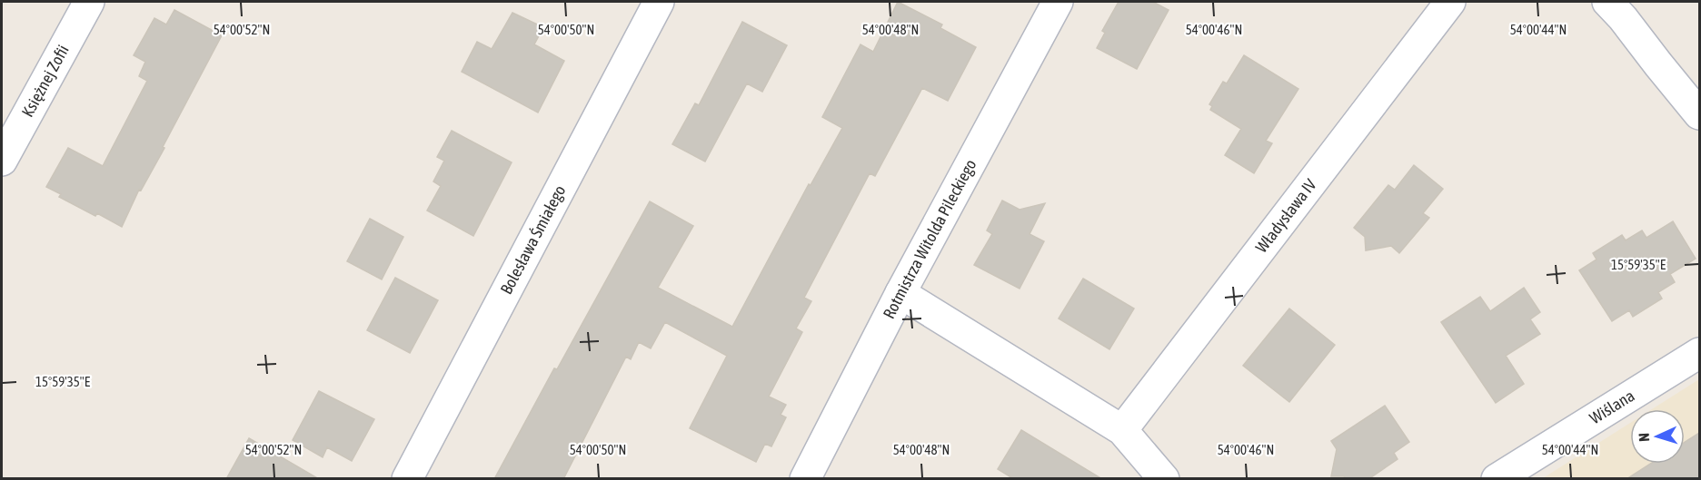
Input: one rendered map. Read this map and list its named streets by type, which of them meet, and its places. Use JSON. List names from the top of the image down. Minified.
{"streets":{"street":["Księżnej Zofii","Władysława IV","Bolesława Śmiałego","Rotmistrza Witolda Pileckiego","Wiślana"]},"north":"left","coordinates":["54°00'52\"N","54°00'50\"N","54°00'48\"N","54°00'46\"N","54°00'44\"N","15°59'35\"E"]}
